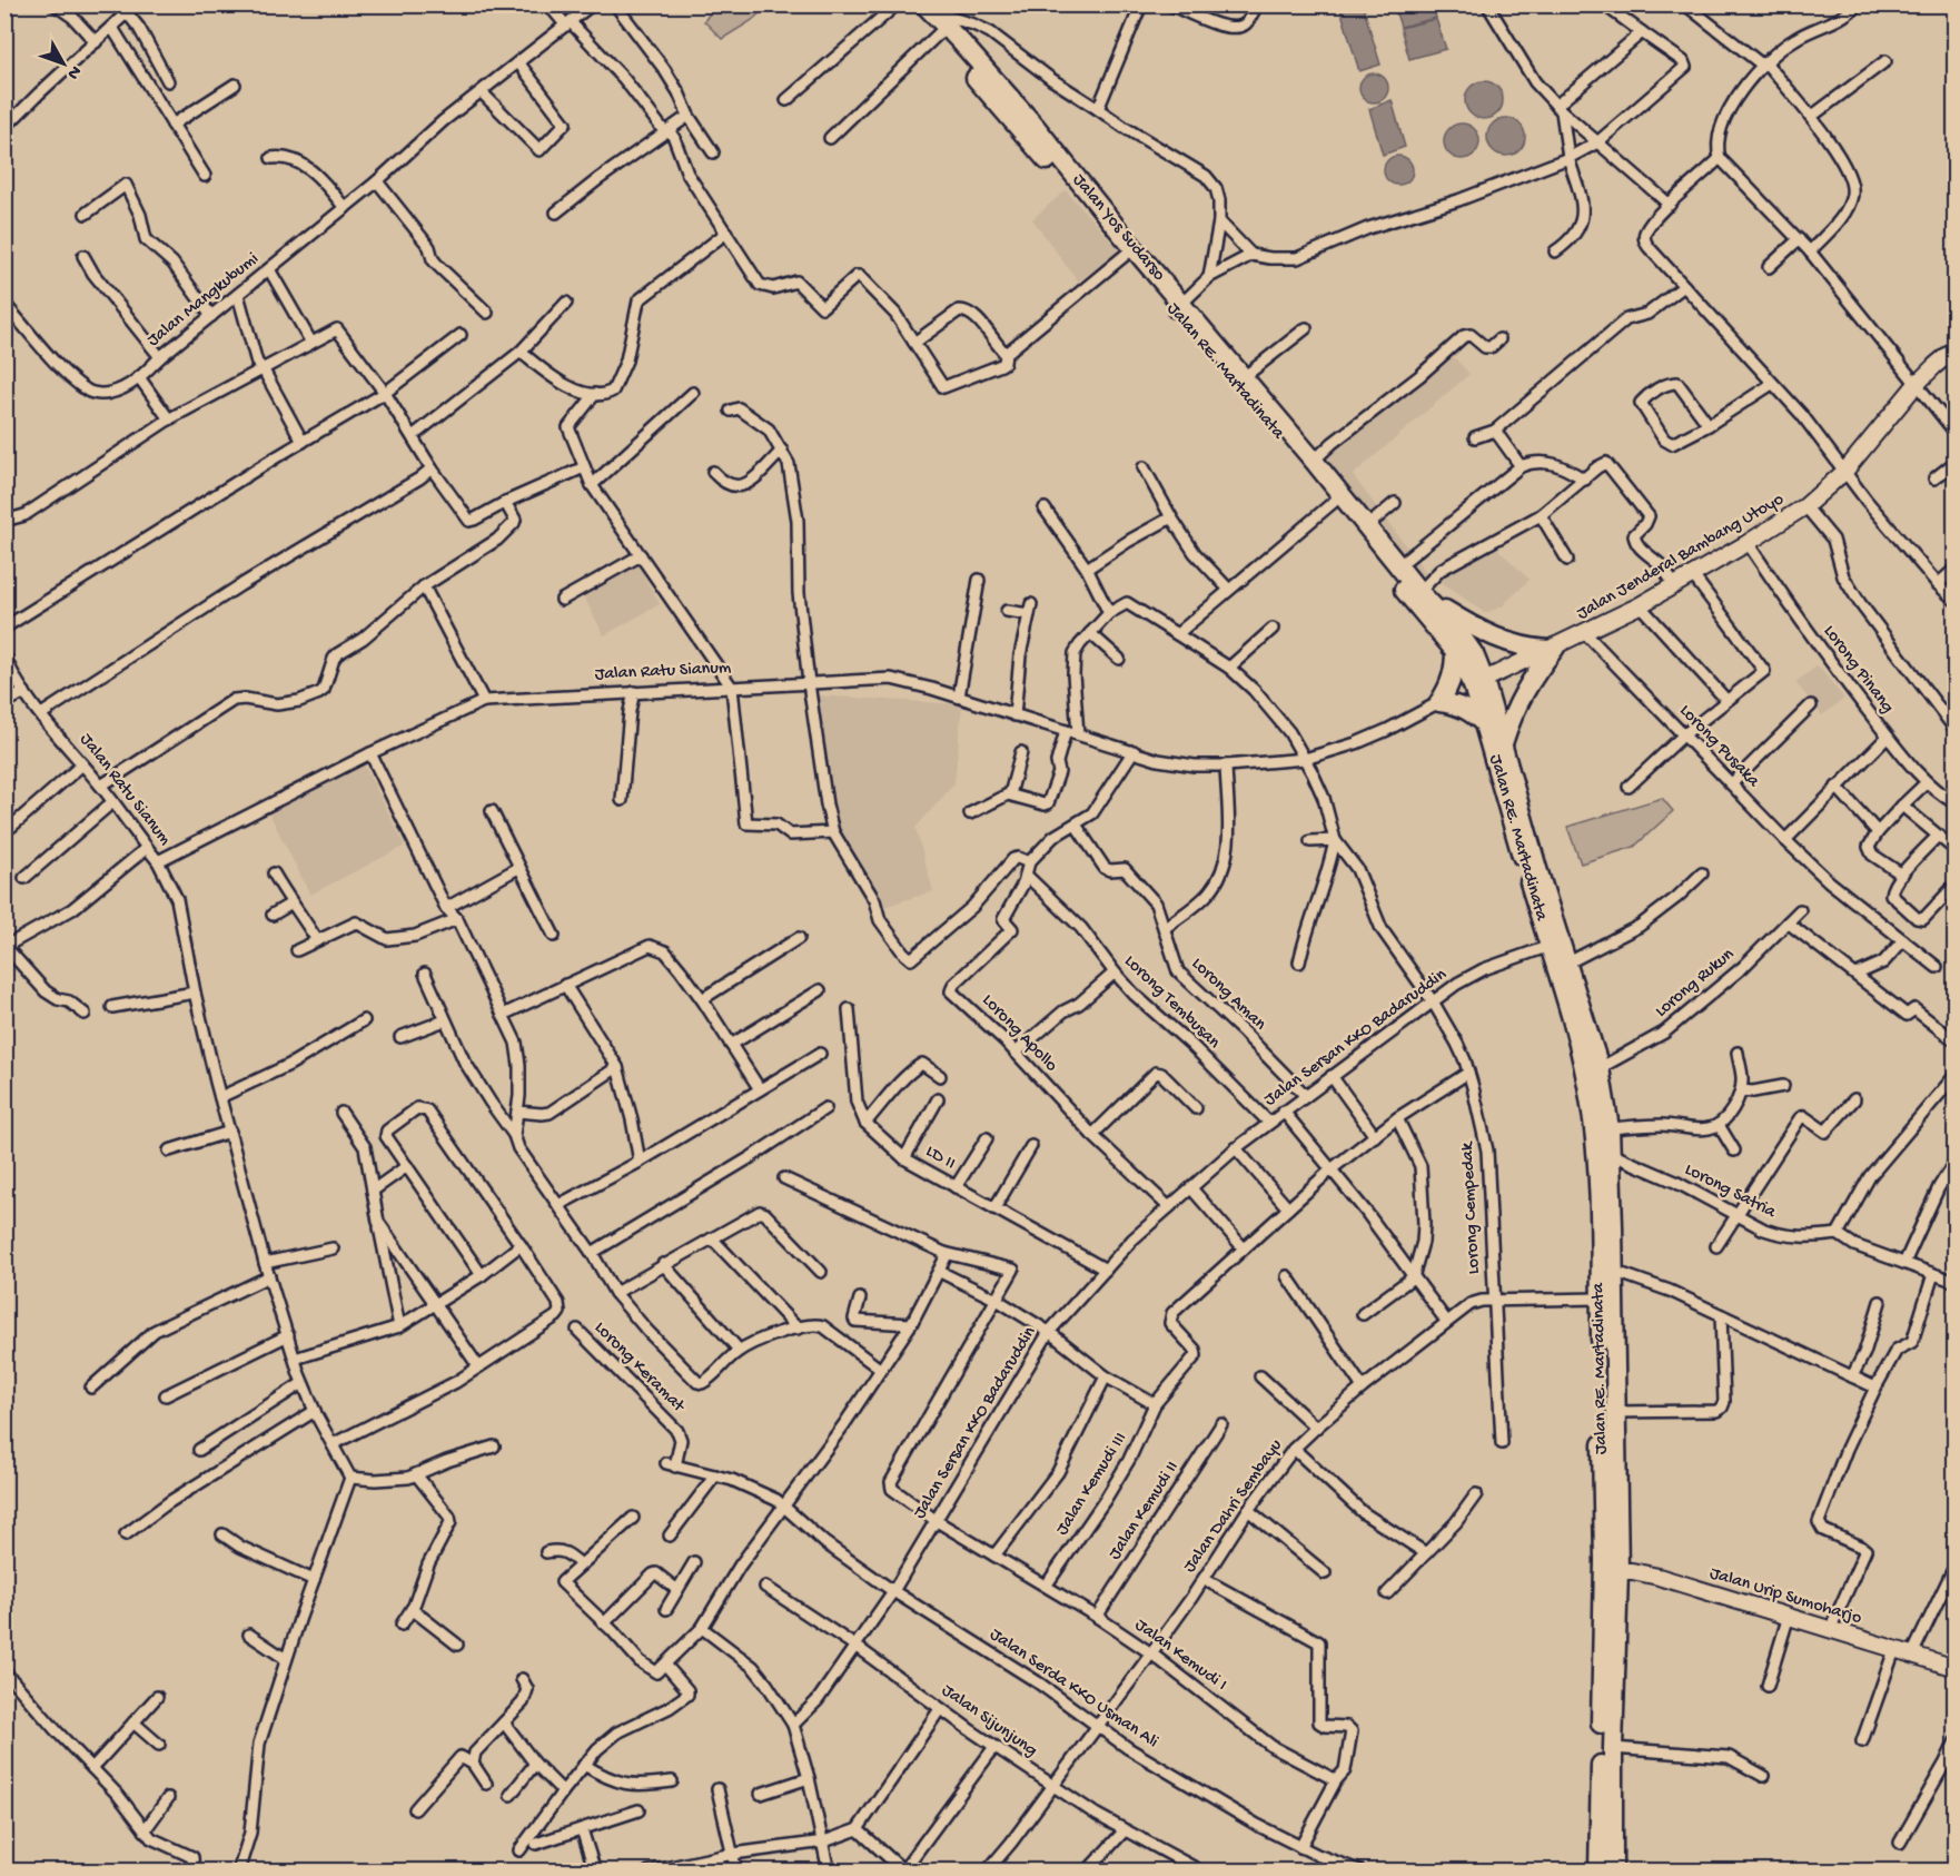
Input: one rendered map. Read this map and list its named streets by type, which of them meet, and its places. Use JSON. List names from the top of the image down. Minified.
{"streets":{"highway":["Jalan Yos Sudarso","Jalan RE. Martadinata"],"street":["Jalan Mangkubumi","Jalan Jenderal Bambang Utoyo","Lorong Pinang","Jalan Ratu Sianum","Lorong Pusaka","Lorong Rukun","Lorong Aman","Lorong Tembusan","Lorong Apollo","Jalan Sersan KKO Badaruddin","LD II","Lorong Satria","Lorong Cempedak","Lorong Keramat","Jalan Kemudi III","Jalan Dahri Sembayu","Jalan Kemudi II","Jalan Urip Sumoharjo","Jalan Kemudi I","Jalan Serda KKO Usman Ali","Jalan Sijunjung"]},"crossings":[["Jalan Yos Sudarso","Jalan RE. Martadinata"],["Jalan RE. Martadinata","Jalan Jenderal Bambang Utoyo"],["Jalan RE. Martadinata","Jalan Sersan KKO Badaruddin"],["Jalan RE. Martadinata","Jalan Dahri Sembayu"],["Jalan RE. Martadinata","Jalan Urip Sumoharjo"],["Jalan Jenderal Bambang Utoyo","Lorong Pinang"],["Jalan Jenderal Bambang Utoyo","Lorong Pusaka"],["Jalan Ratu Sianum","Lorong Cempedak"],["Lorong Aman","Jalan Sersan KKO Badaruddin"],["Lorong Tembusan","Lorong Apollo"],["Lorong Tembusan","Jalan Sersan KKO Badaruddin"],["Lorong Apollo","Jalan Sersan KKO Badaruddin"],["Jalan Sersan KKO Badaruddin","LD II"],["Jalan Sersan KKO Badaruddin","Lorong Cempedak"],["Jalan Sersan KKO Badaruddin","Jalan Kemudi I"],["Jalan Sersan KKO Badaruddin","Jalan Serda KKO Usman Ali"],["Jalan Sersan KKO Badaruddin","Jalan Sijunjung"],["Lorong Cempedak","Jalan Dahri Sembayu"],["Lorong Keramat","Jalan Serda KKO Usman Ali"],["Jalan Kemudi III","Jalan Kemudi I"],["Jalan Dahri Sembayu","Jalan Kemudi I"],["Jalan Dahri Sembayu","Jalan Serda KKO Usman Ali"],["Jalan Dahri Sembayu","Jalan Sijunjung"],["Jalan Kemudi II","Jalan Kemudi I"]],"north":"bottom right"}
